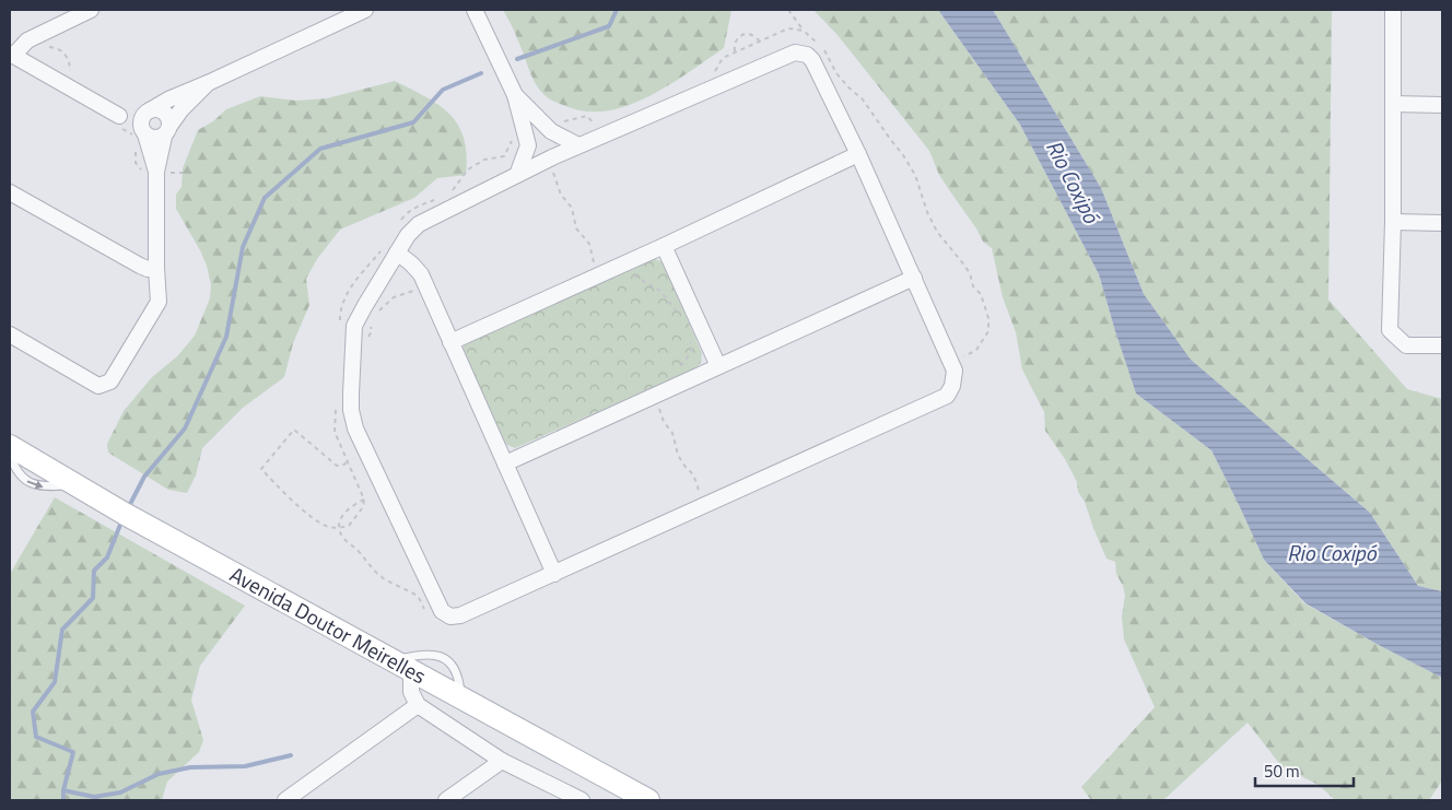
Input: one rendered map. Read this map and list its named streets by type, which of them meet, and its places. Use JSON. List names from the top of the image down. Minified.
{"streets":{"street":["Avenida Doutor Meirelles"]},"water":["Rio Coxipó"],"scale_bar":"50 m"}
